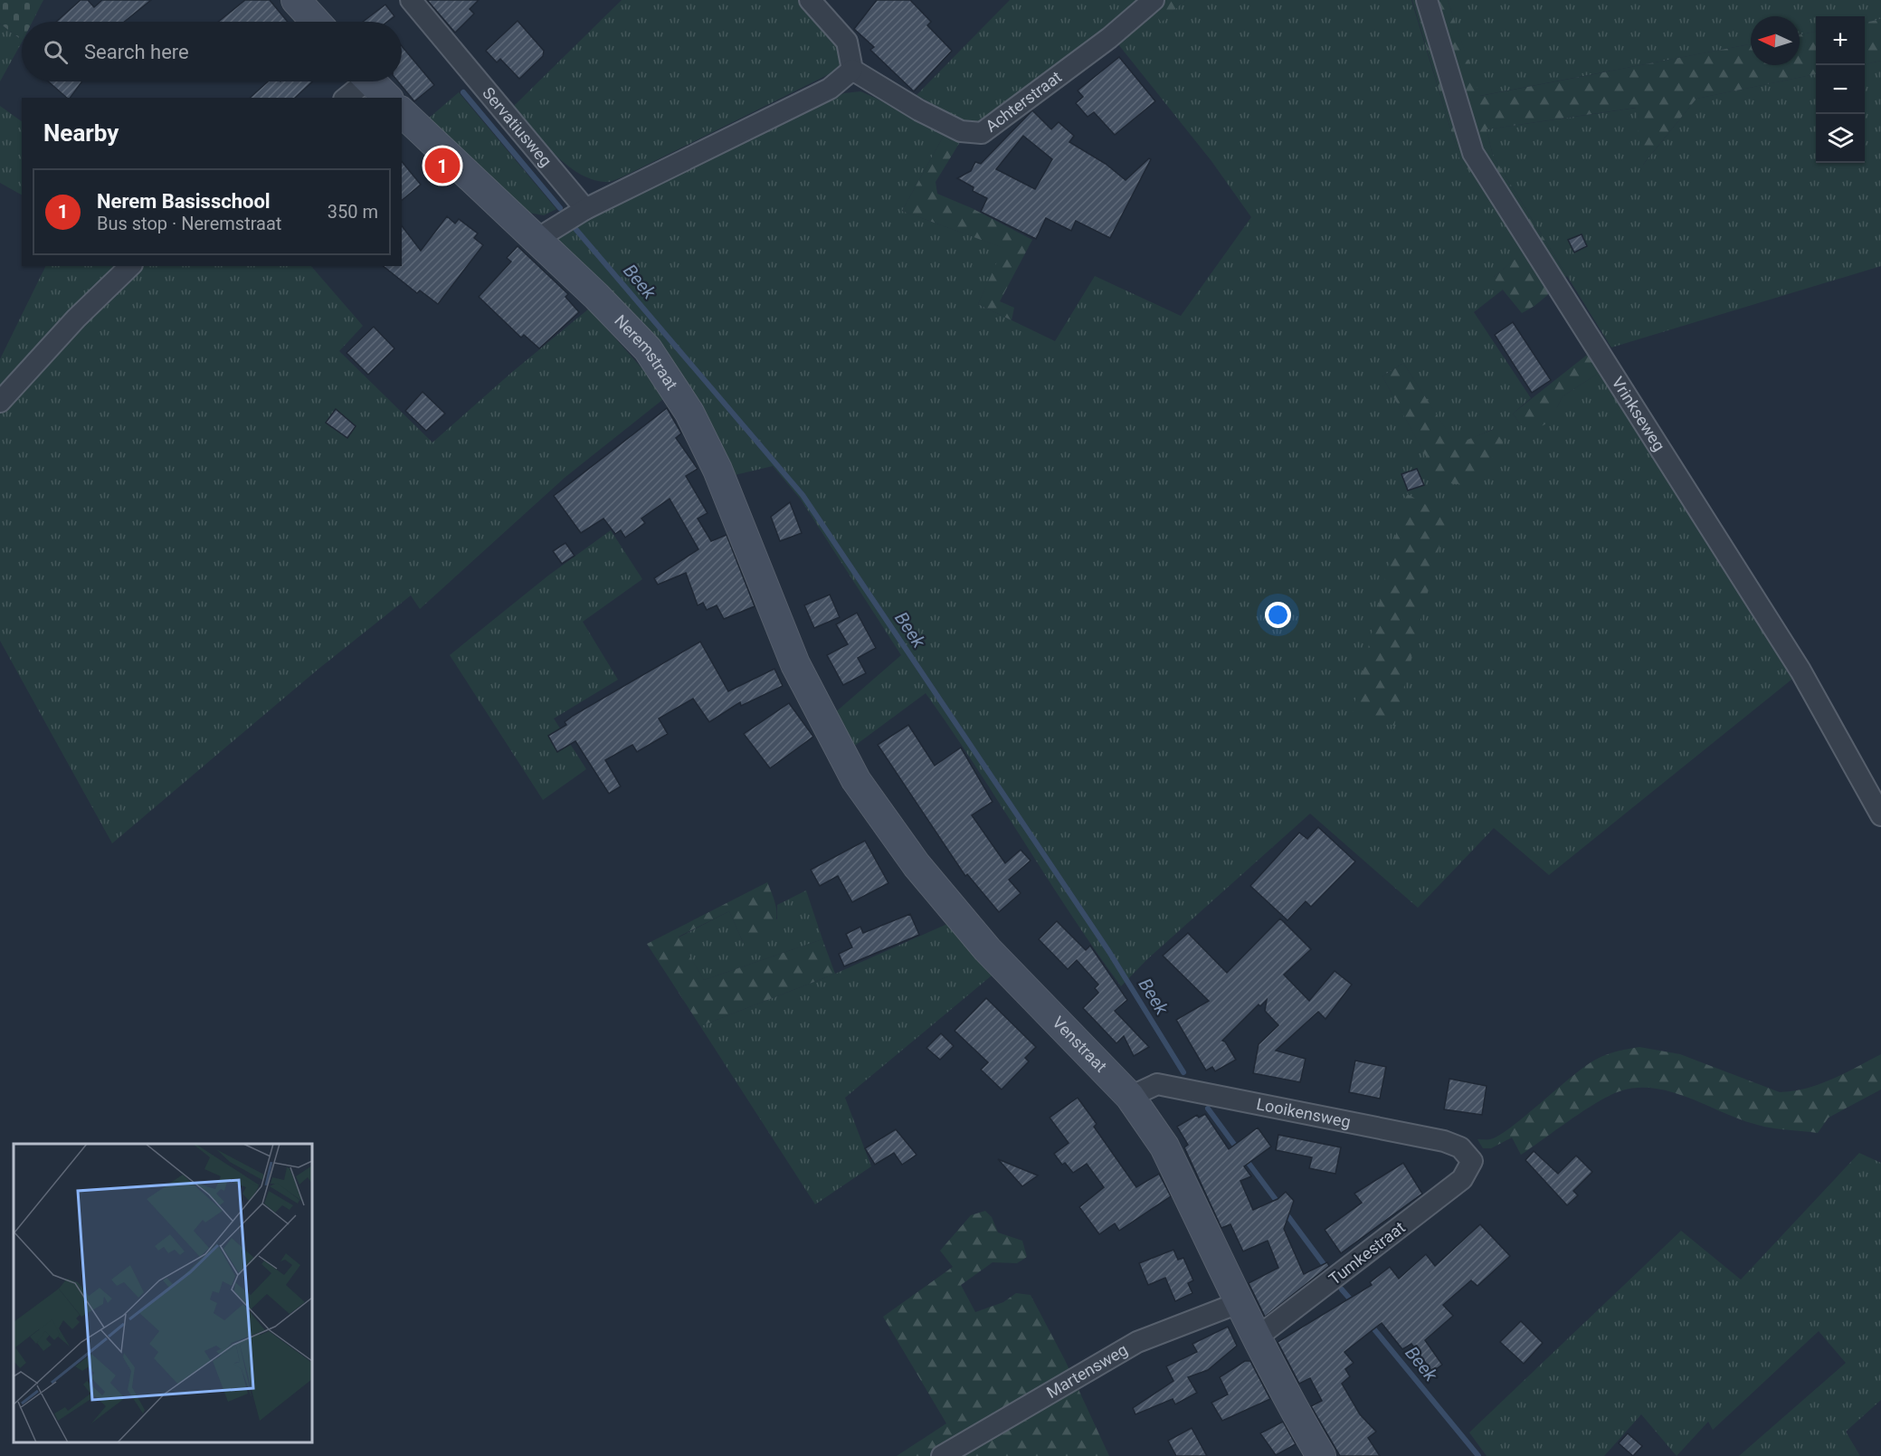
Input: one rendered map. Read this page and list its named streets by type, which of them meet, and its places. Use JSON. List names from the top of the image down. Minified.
{"streets":{"street":["Achterstraat","Servatiusweg","Neremstraat","Vrinkseweg","Venstraat","Looikensweg","Tumkestraat","Martensweg"]},"crossings":[["Neremstraat","Venstraat"],["Venstraat","Looikensweg"],["Venstraat","Tumkestraat"],["Venstraat","Martensweg"],["Looikensweg","Tumkestraat"]],"water":["Beek"],"north":"left","page":{"map_buttons":["+","−"],"search":"Search here","heading":"Nearby","pins":"1","list":[{"mark":"1","name":"Nerem Basisschool","note":"Bus stop · Neremstraat","value":"350 m"}]}}
